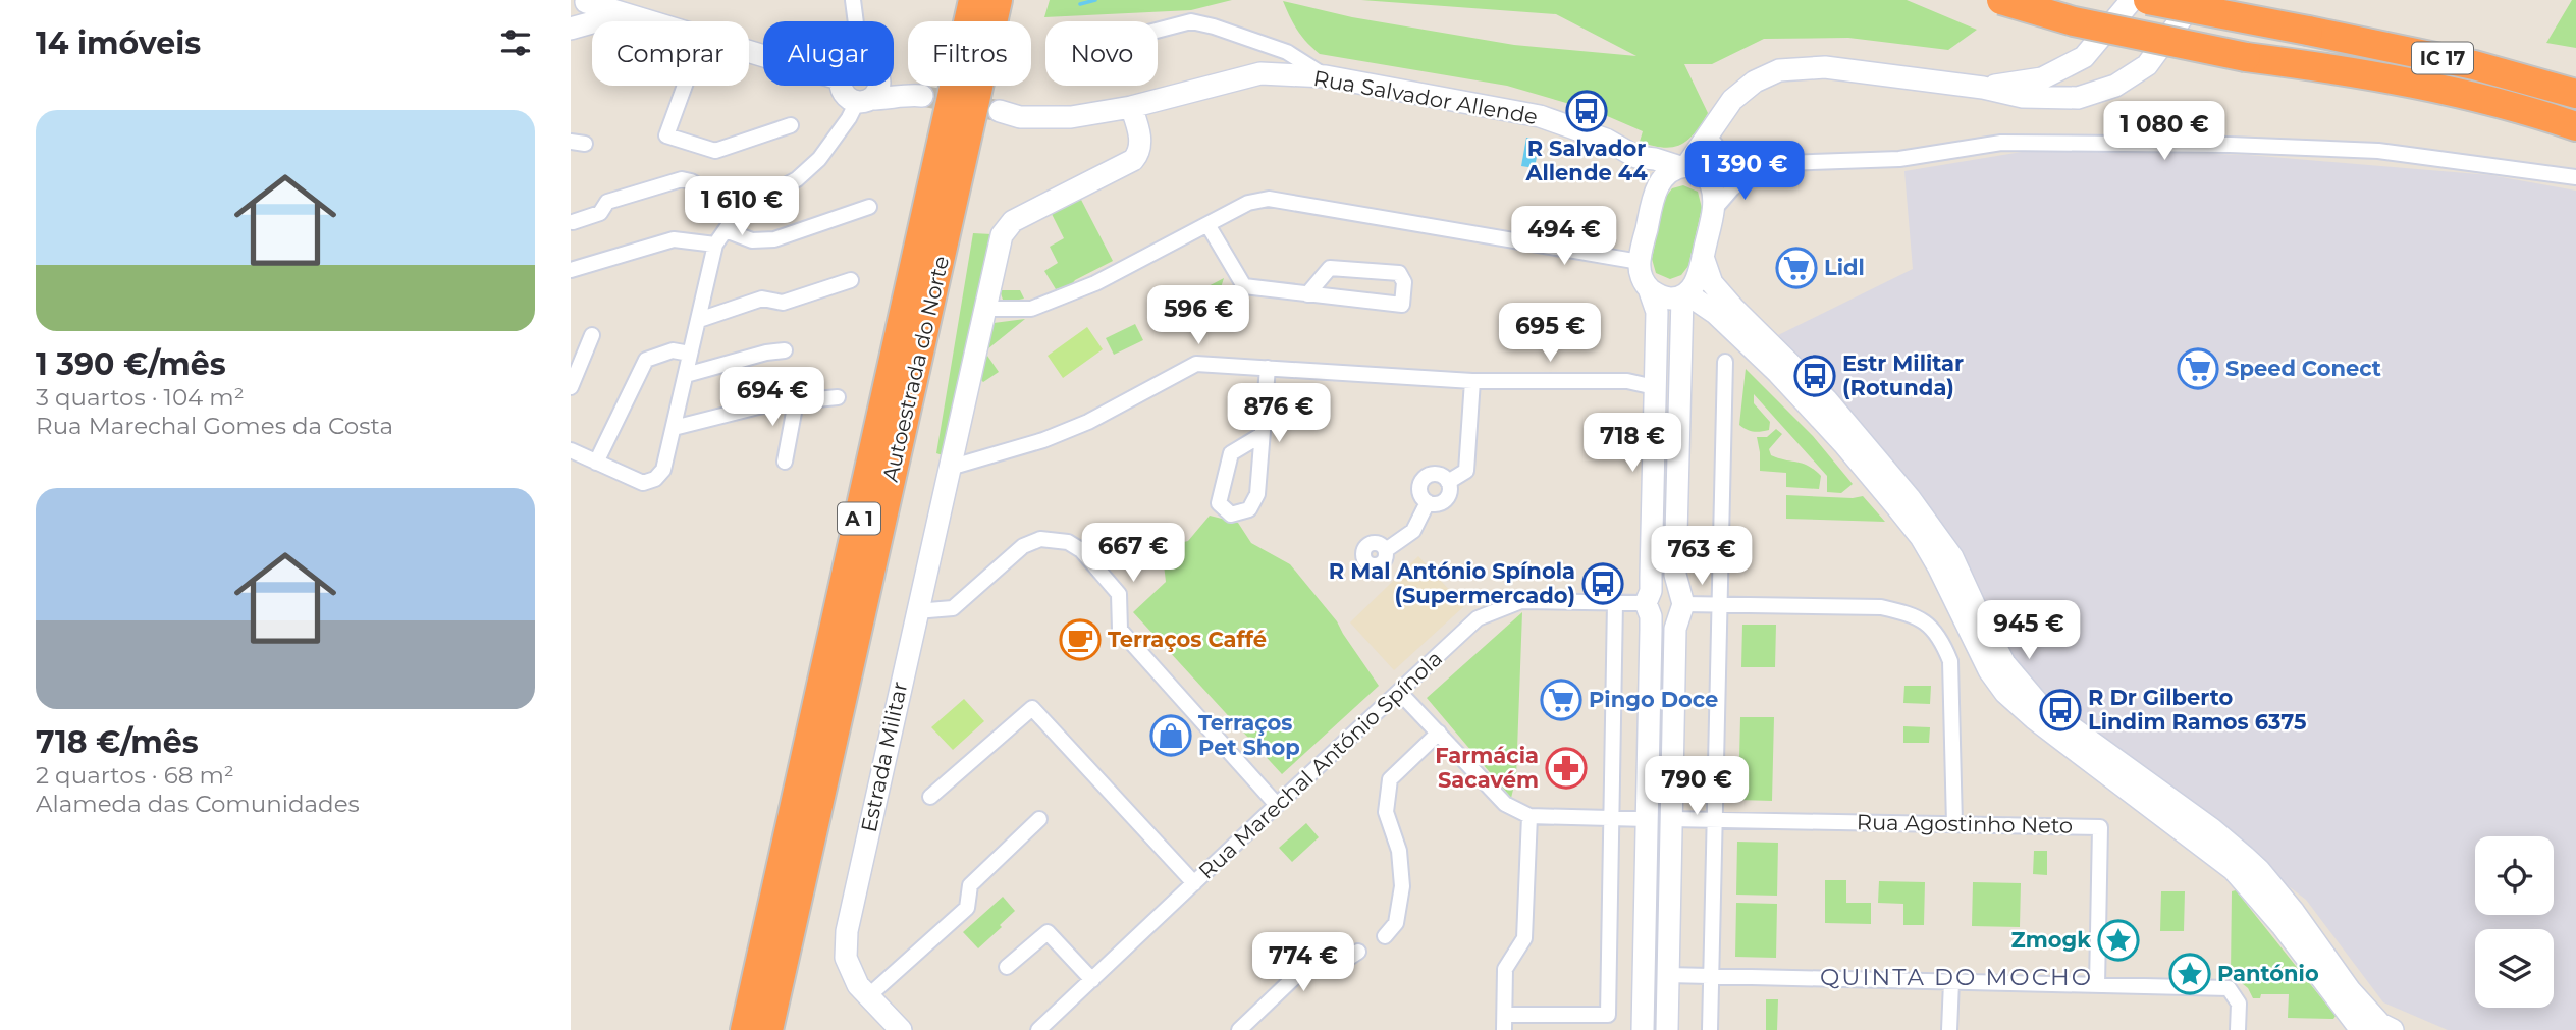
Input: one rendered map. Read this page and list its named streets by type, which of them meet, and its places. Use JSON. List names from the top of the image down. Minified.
{"streets":{"highway":["IC 17","Autoestrada do Norte","A 1"],"street":["Rua Salvador Allende","Estrada Militar","Rua Marechal António Spínola","Rua Agostinho Neto"]},"crossings":[["Rua Salvador Allende","Estrada Militar"]],"districts":["QUINTA DO MOCHO"],"places":{"bus stop":["R Salvador Allende 44","Estr Militar (Rotunda)","R Mal António Spínola (Supermercado)","R Dr Gilberto Lindim Ramos 6375"],"supermarket":["Lidl","Speed Conect","Pingo Doce"],"cafe":["Terraços Caffé"],"shop":["Terraços Pet Shop"],"pharmacy":["Farmácia Sacavém"],"place":["Zmogk","Pantónio"]},"page":{"heading":"14 imóveis","chip":["Comprar","Alugar","Filtros","Novo"],"list":[{"name":"1 390 €/mês","note":"3 quartos · 104 m² · Rua Marechal Gomes da Costa"},{"name":"718 €/mês","note":"2 quartos · 68 m² · Alameda das Comunidades"}],"price":["1 080 €","1 390 €","1 610 €","494 €","596 €","695 €","694 €","876 €","718 €","667 €","763 €","945 €","790 €","774 €"]}}
